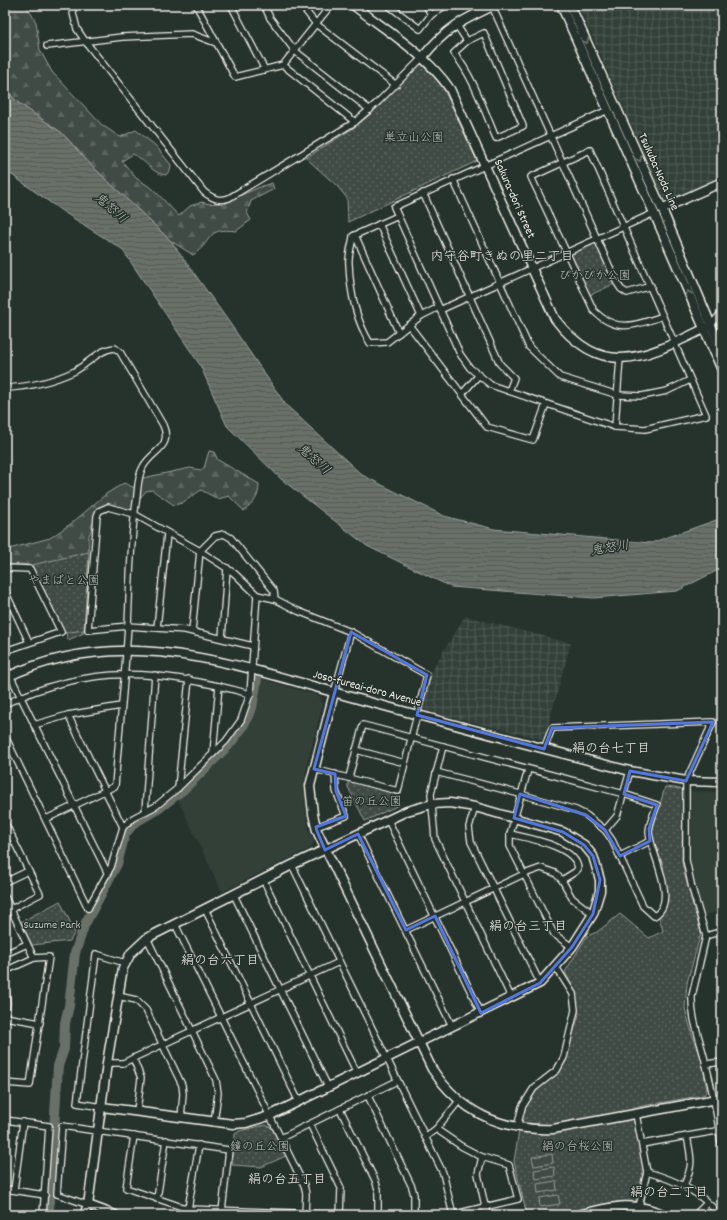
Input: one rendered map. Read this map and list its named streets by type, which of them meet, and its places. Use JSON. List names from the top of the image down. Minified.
{"streets":{"street":["Tsukuba-Noda Line","Sakura-dori Street","Joso-fureai-doro Avenue"]},"crossings":[["Tsukuba-Noda Line","Sakura-dori Street"]],"districts":["内守谷町きぬの里二丁目","絹の台七丁目","絹の台三丁目","絹の台六丁目","絹の台五丁目","絹の台二丁目"],"water":["鬼怒川"],"parks":["巣立山公園","ぴかぴか公園","やまばと公園","笛の丘公園","Suzume Park","鐘の丘公園","絹の台桜公園"]}
